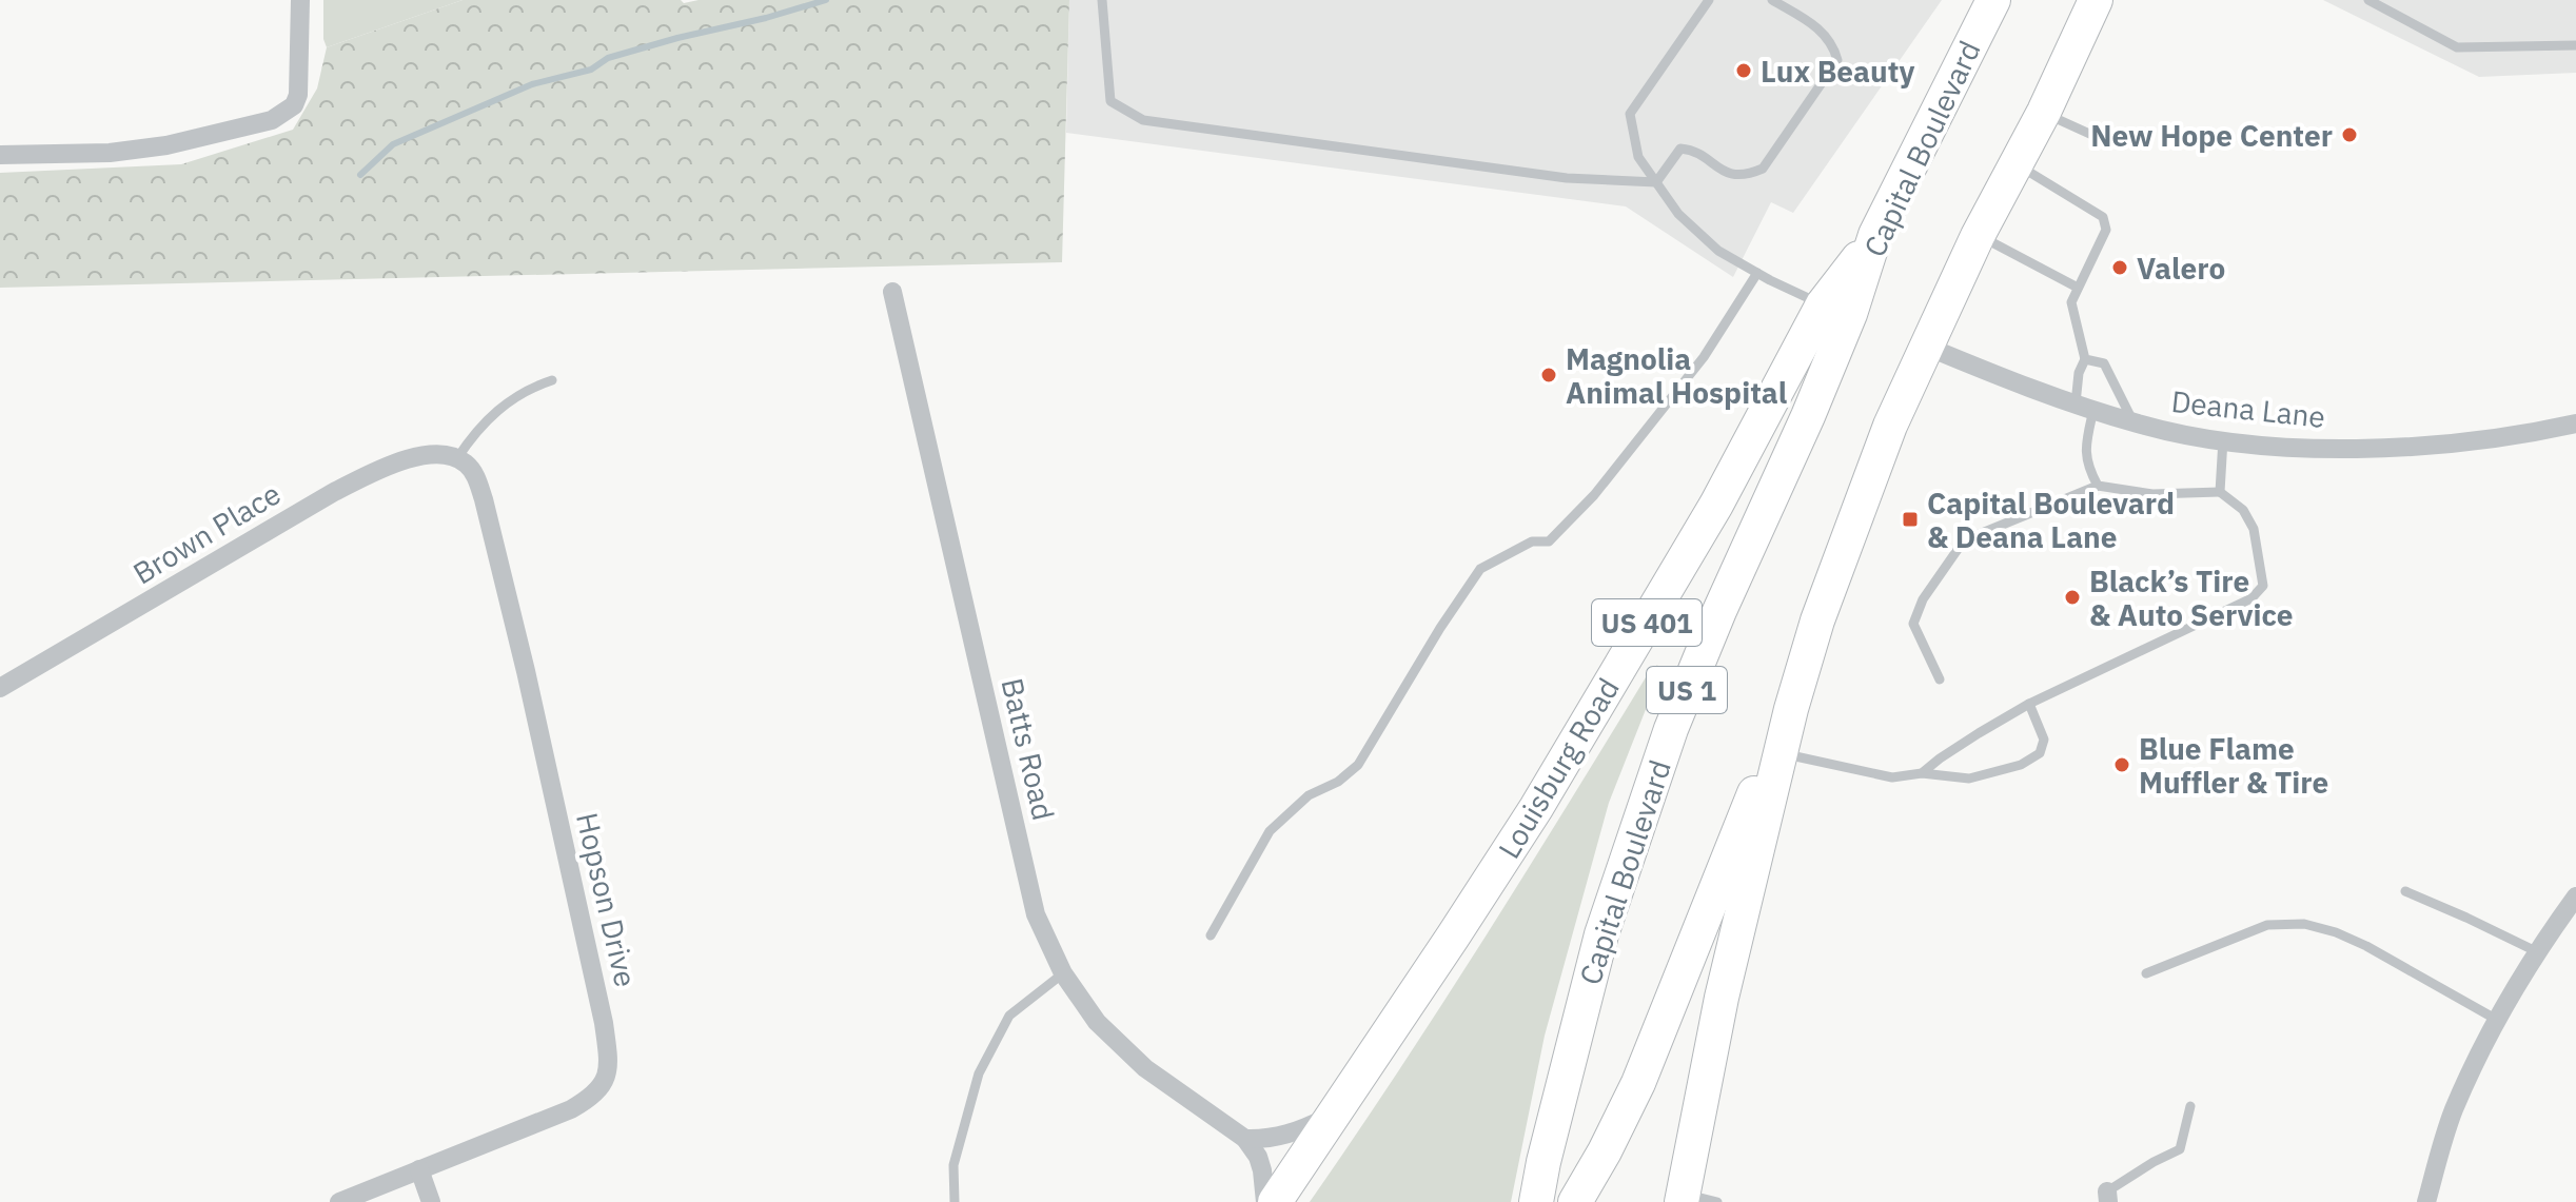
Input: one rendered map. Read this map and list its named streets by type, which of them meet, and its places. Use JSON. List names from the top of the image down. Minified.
{"streets":{"highway":["Capital Boulevard","US 401","US 1","Louisburg Road"],"street":["Deana Lane","Brown Place","Batts Road","Hopson Drive"]},"crossings":[["Capital Boulevard","Louisburg Road"],["Brown Place","Hopson Drive"]],"places":{"other":["Lux Beauty","New Hope Center","Valero","Magnolia Animal Hospital","Black’s Tire & Auto Service","Blue Flame Muffler & Tire"],"transit":["Capital Boulevard & Deana Lane"]}}
